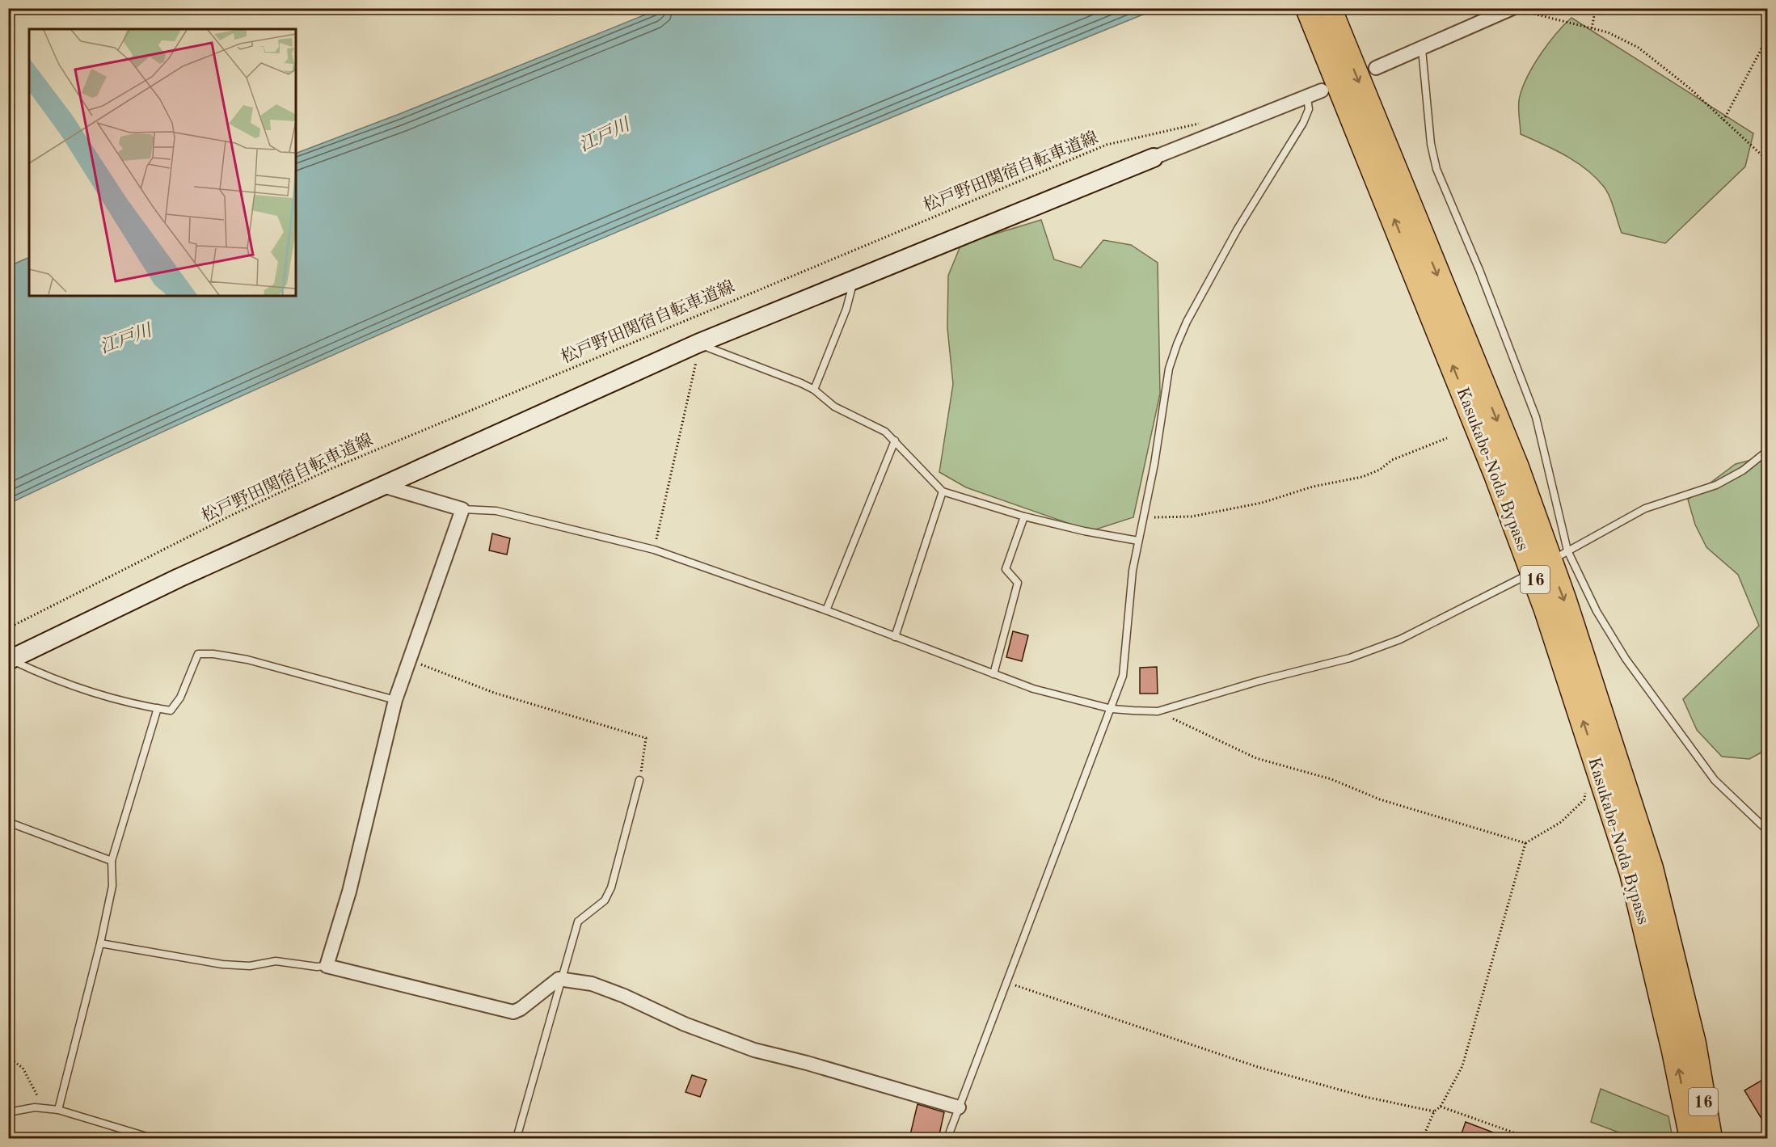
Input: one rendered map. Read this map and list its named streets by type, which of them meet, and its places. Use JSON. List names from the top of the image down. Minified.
{"streets":{"highway":["Kasukabe-Noda Bypass","16"],"path":["松戸野田関宿自転車道線"]},"water":["江戸川"]}
